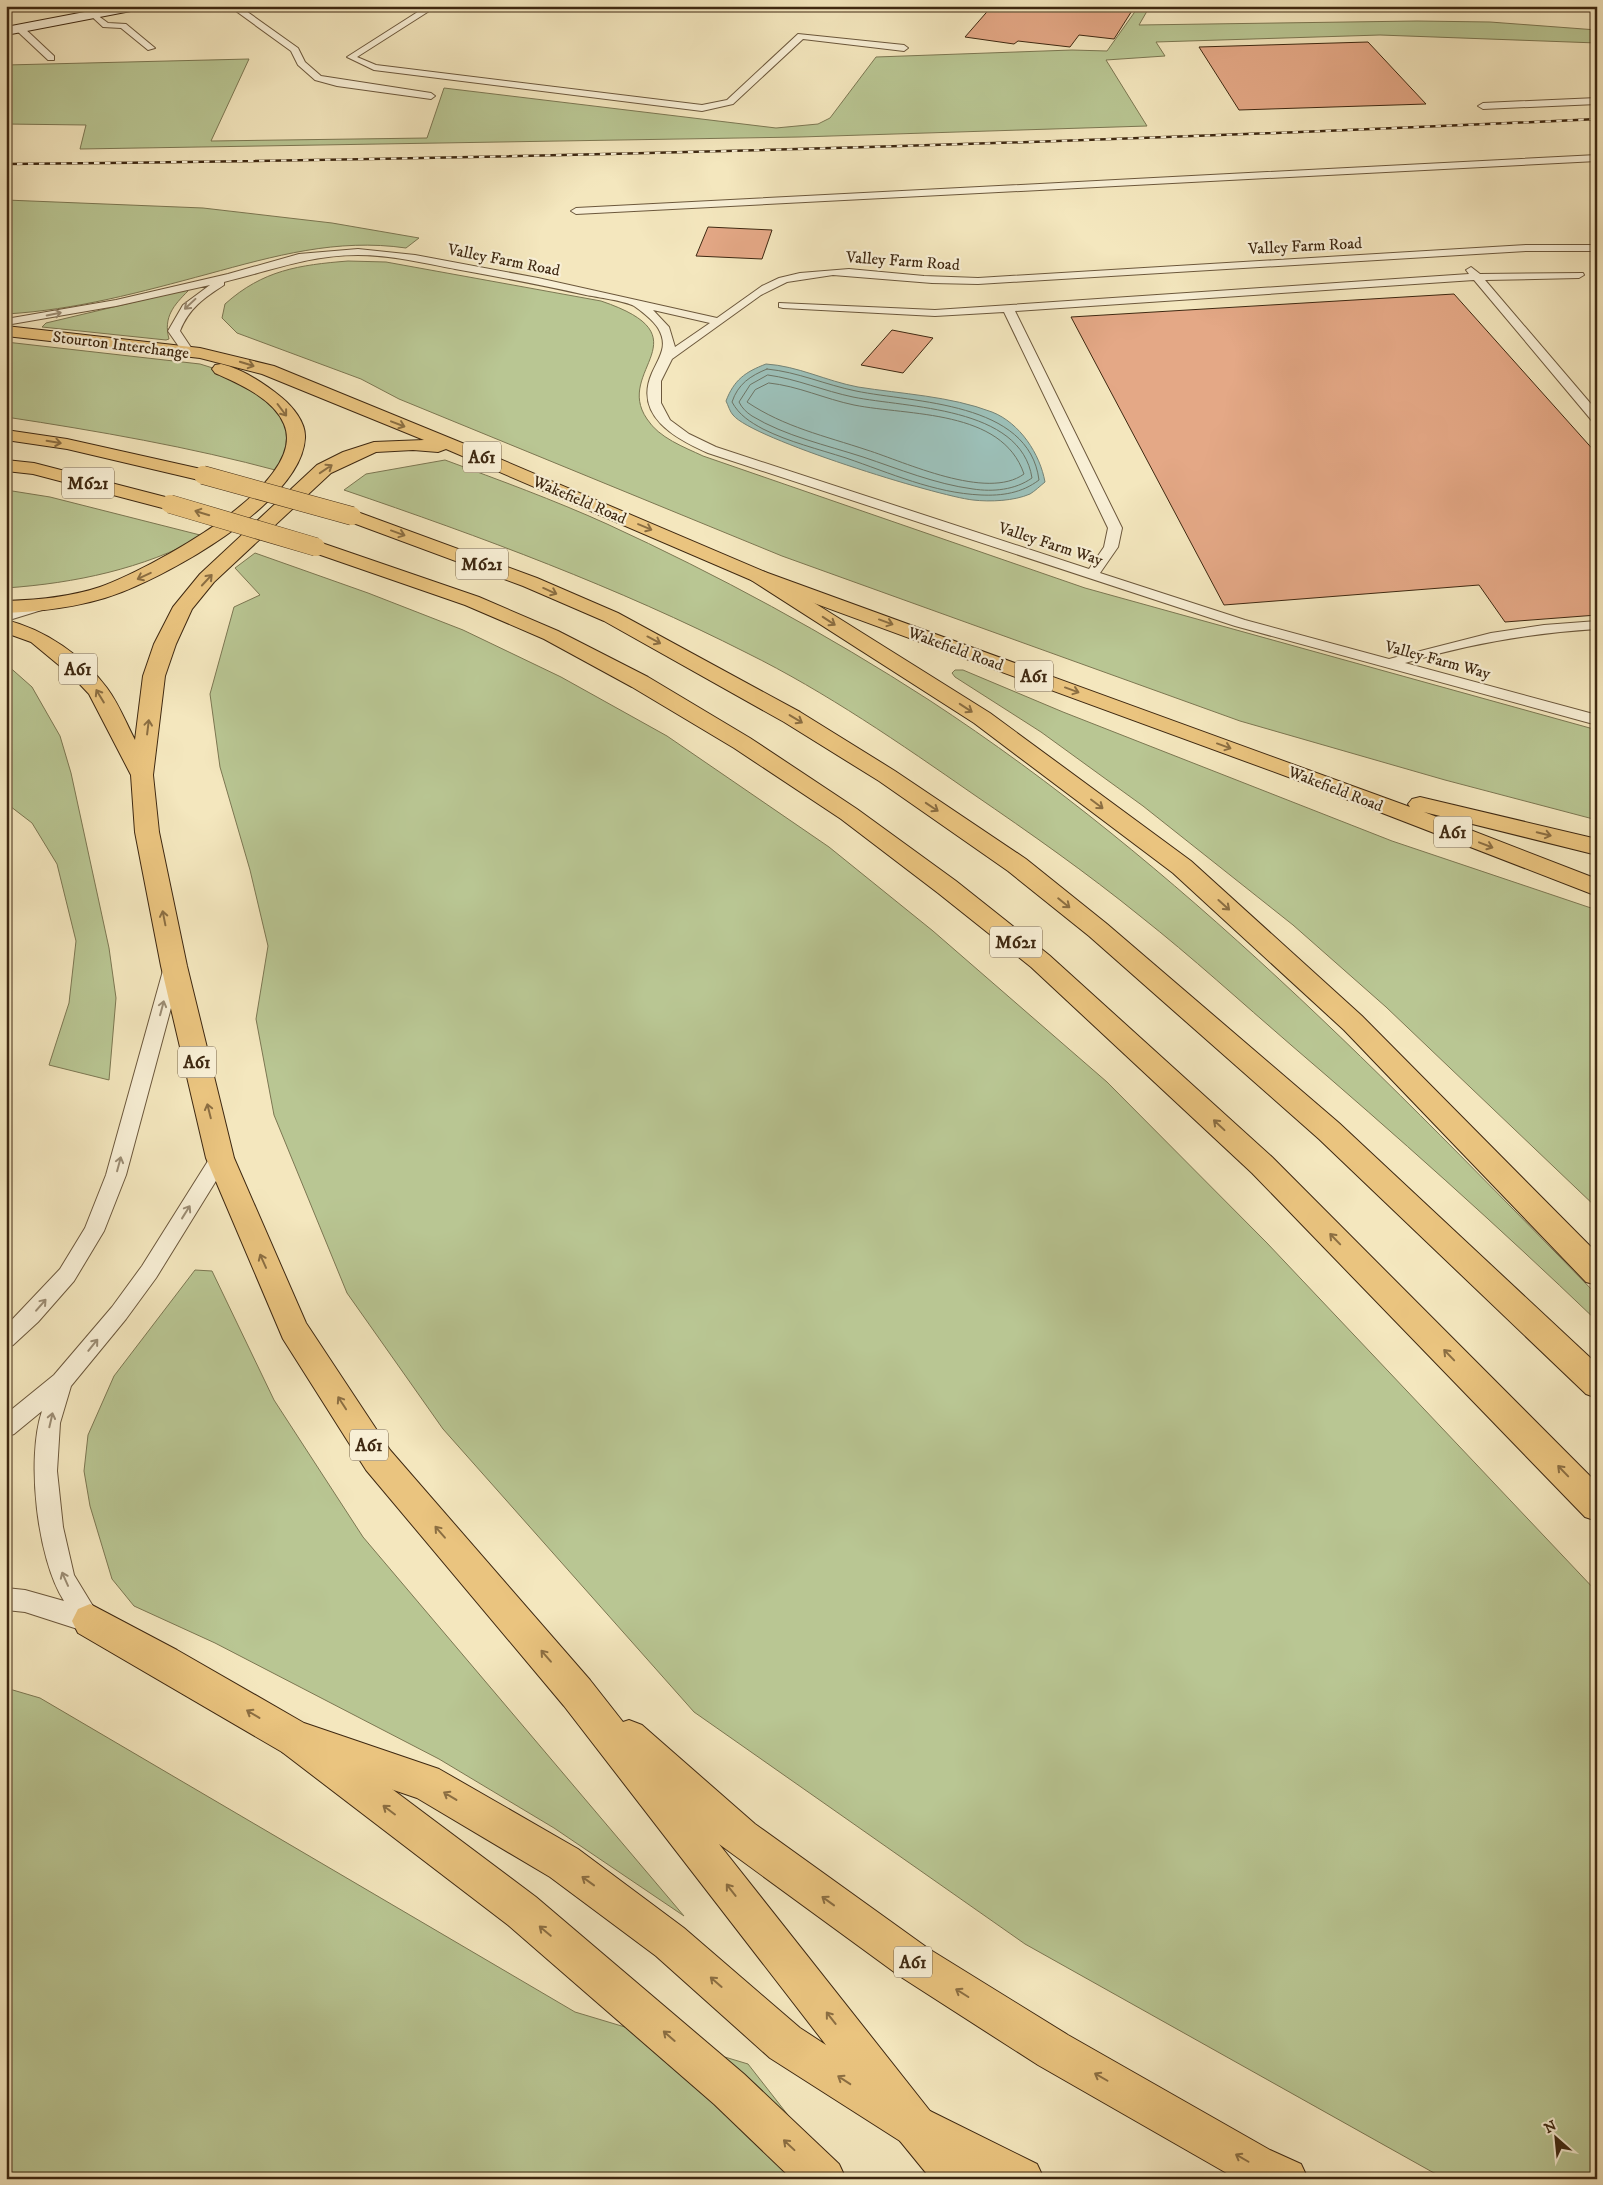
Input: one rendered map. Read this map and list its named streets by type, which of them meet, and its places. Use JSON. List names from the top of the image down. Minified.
{"streets":{"main road":["Stourton Interchange","A61","M621","Wakefield Road"],"lane":["Valley Farm Road","Valley Farm Way"]},"crossings":[["Stourton Interchange","Wakefield Road"],["A61","Wakefield Road"]],"one_way":["Wakefield Road"],"north":"top left"}
